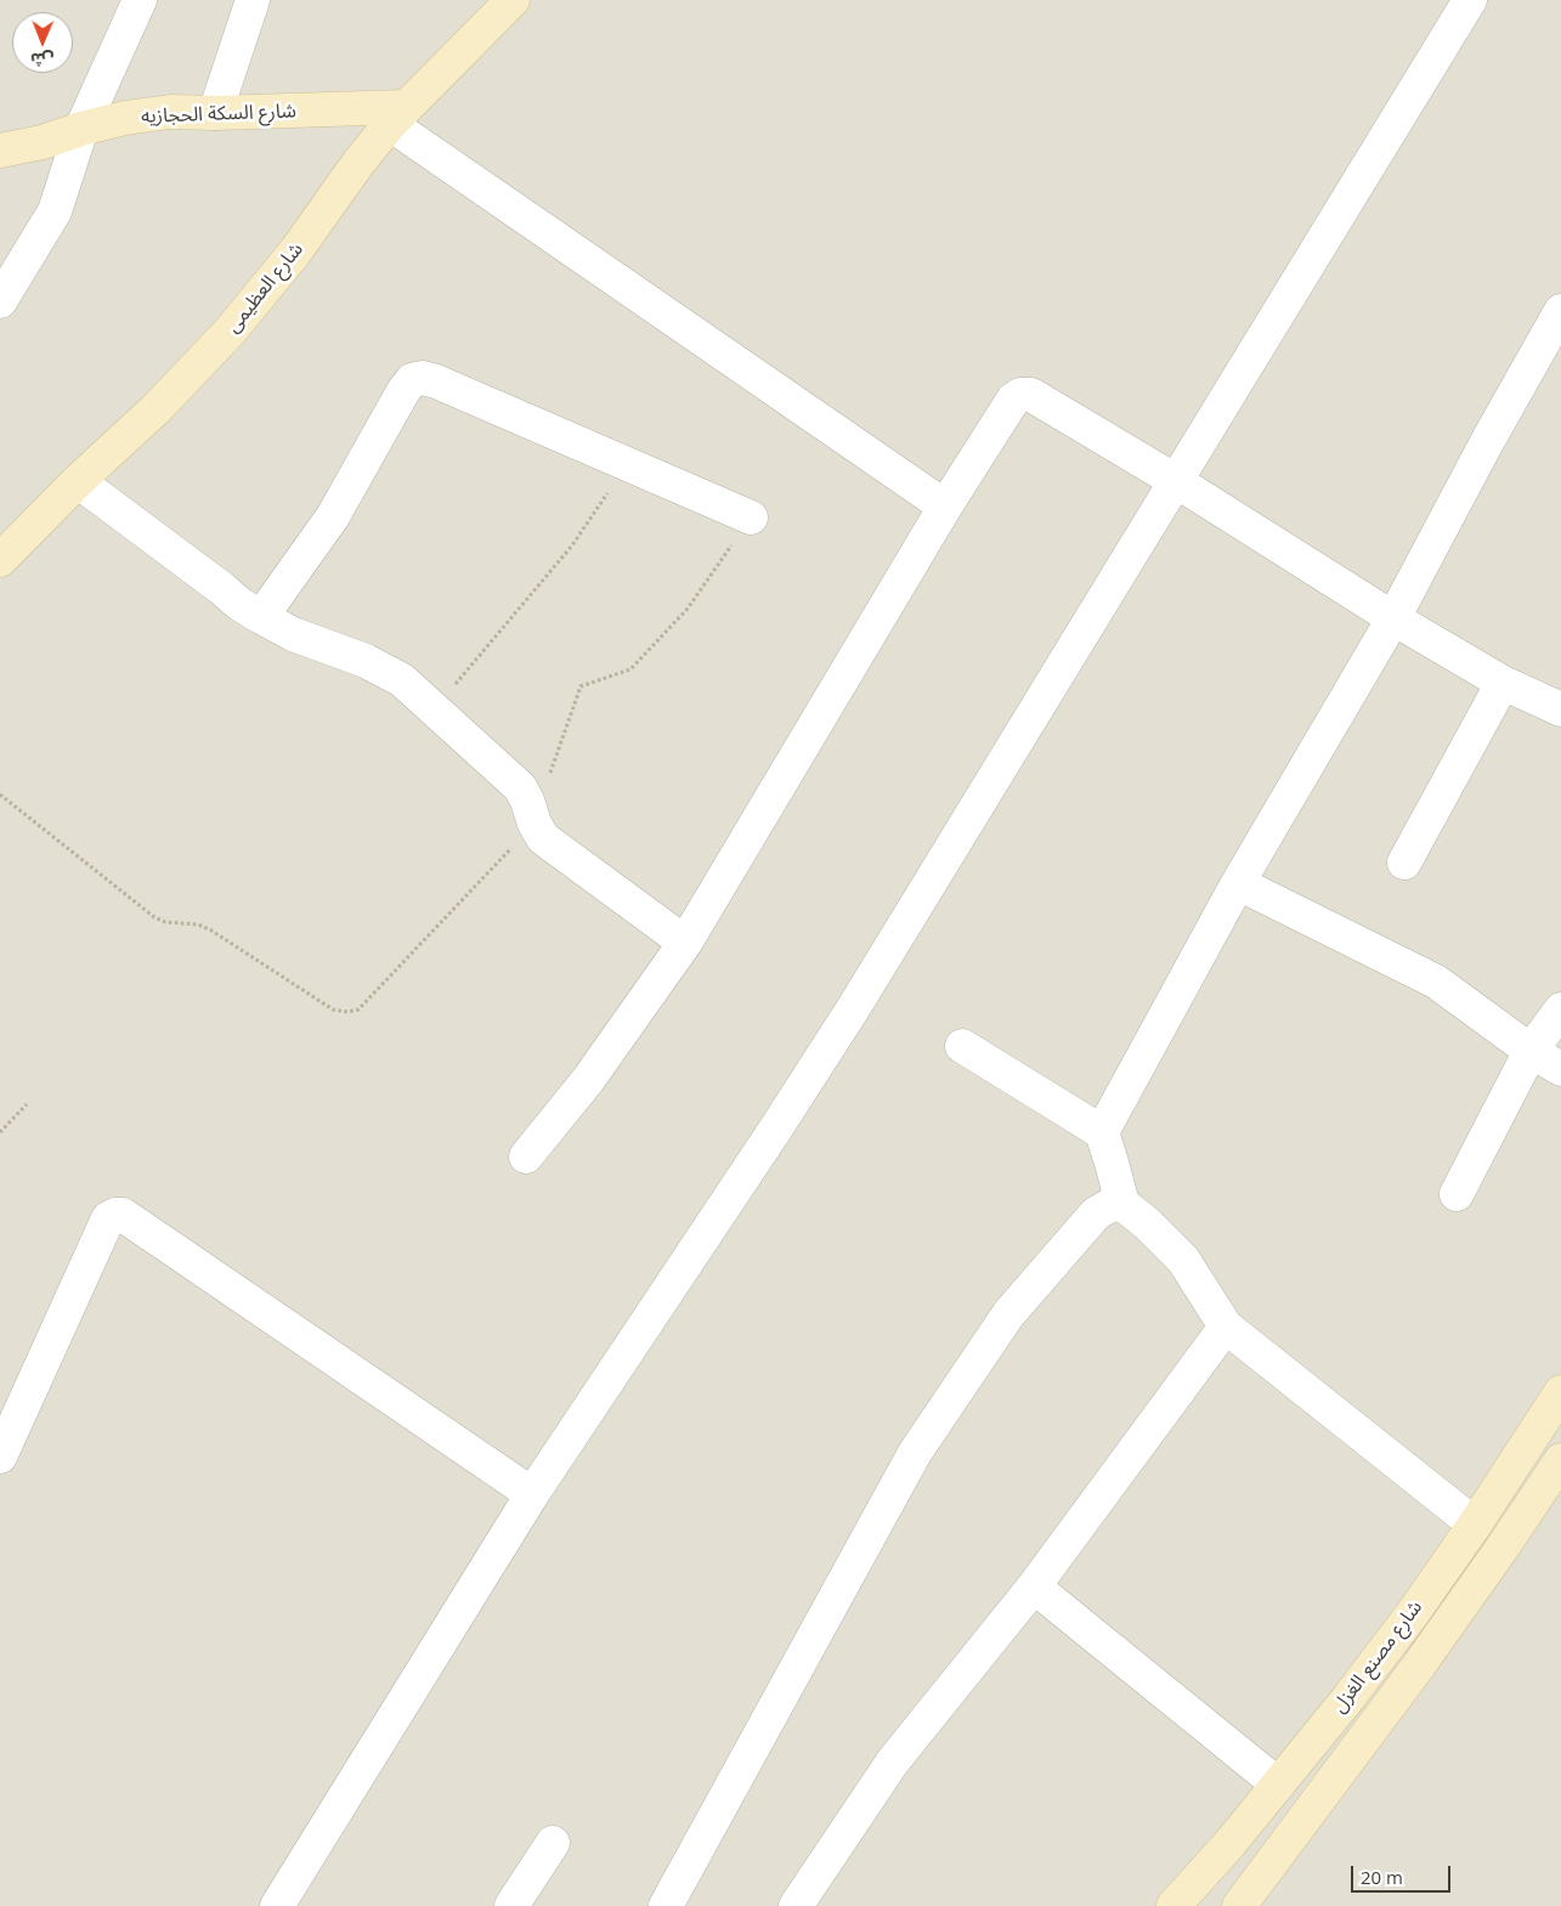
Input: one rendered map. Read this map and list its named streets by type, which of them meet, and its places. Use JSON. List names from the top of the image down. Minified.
{"streets":{"street":["شارع السكة الحجازيه","شارع العظيمى","شارع مصنع الغزل"]},"crossings":[["شارع السكة الحجازيه","شارع العظيمى"]],"scale_bar":"20 m","north":"bottom"}
